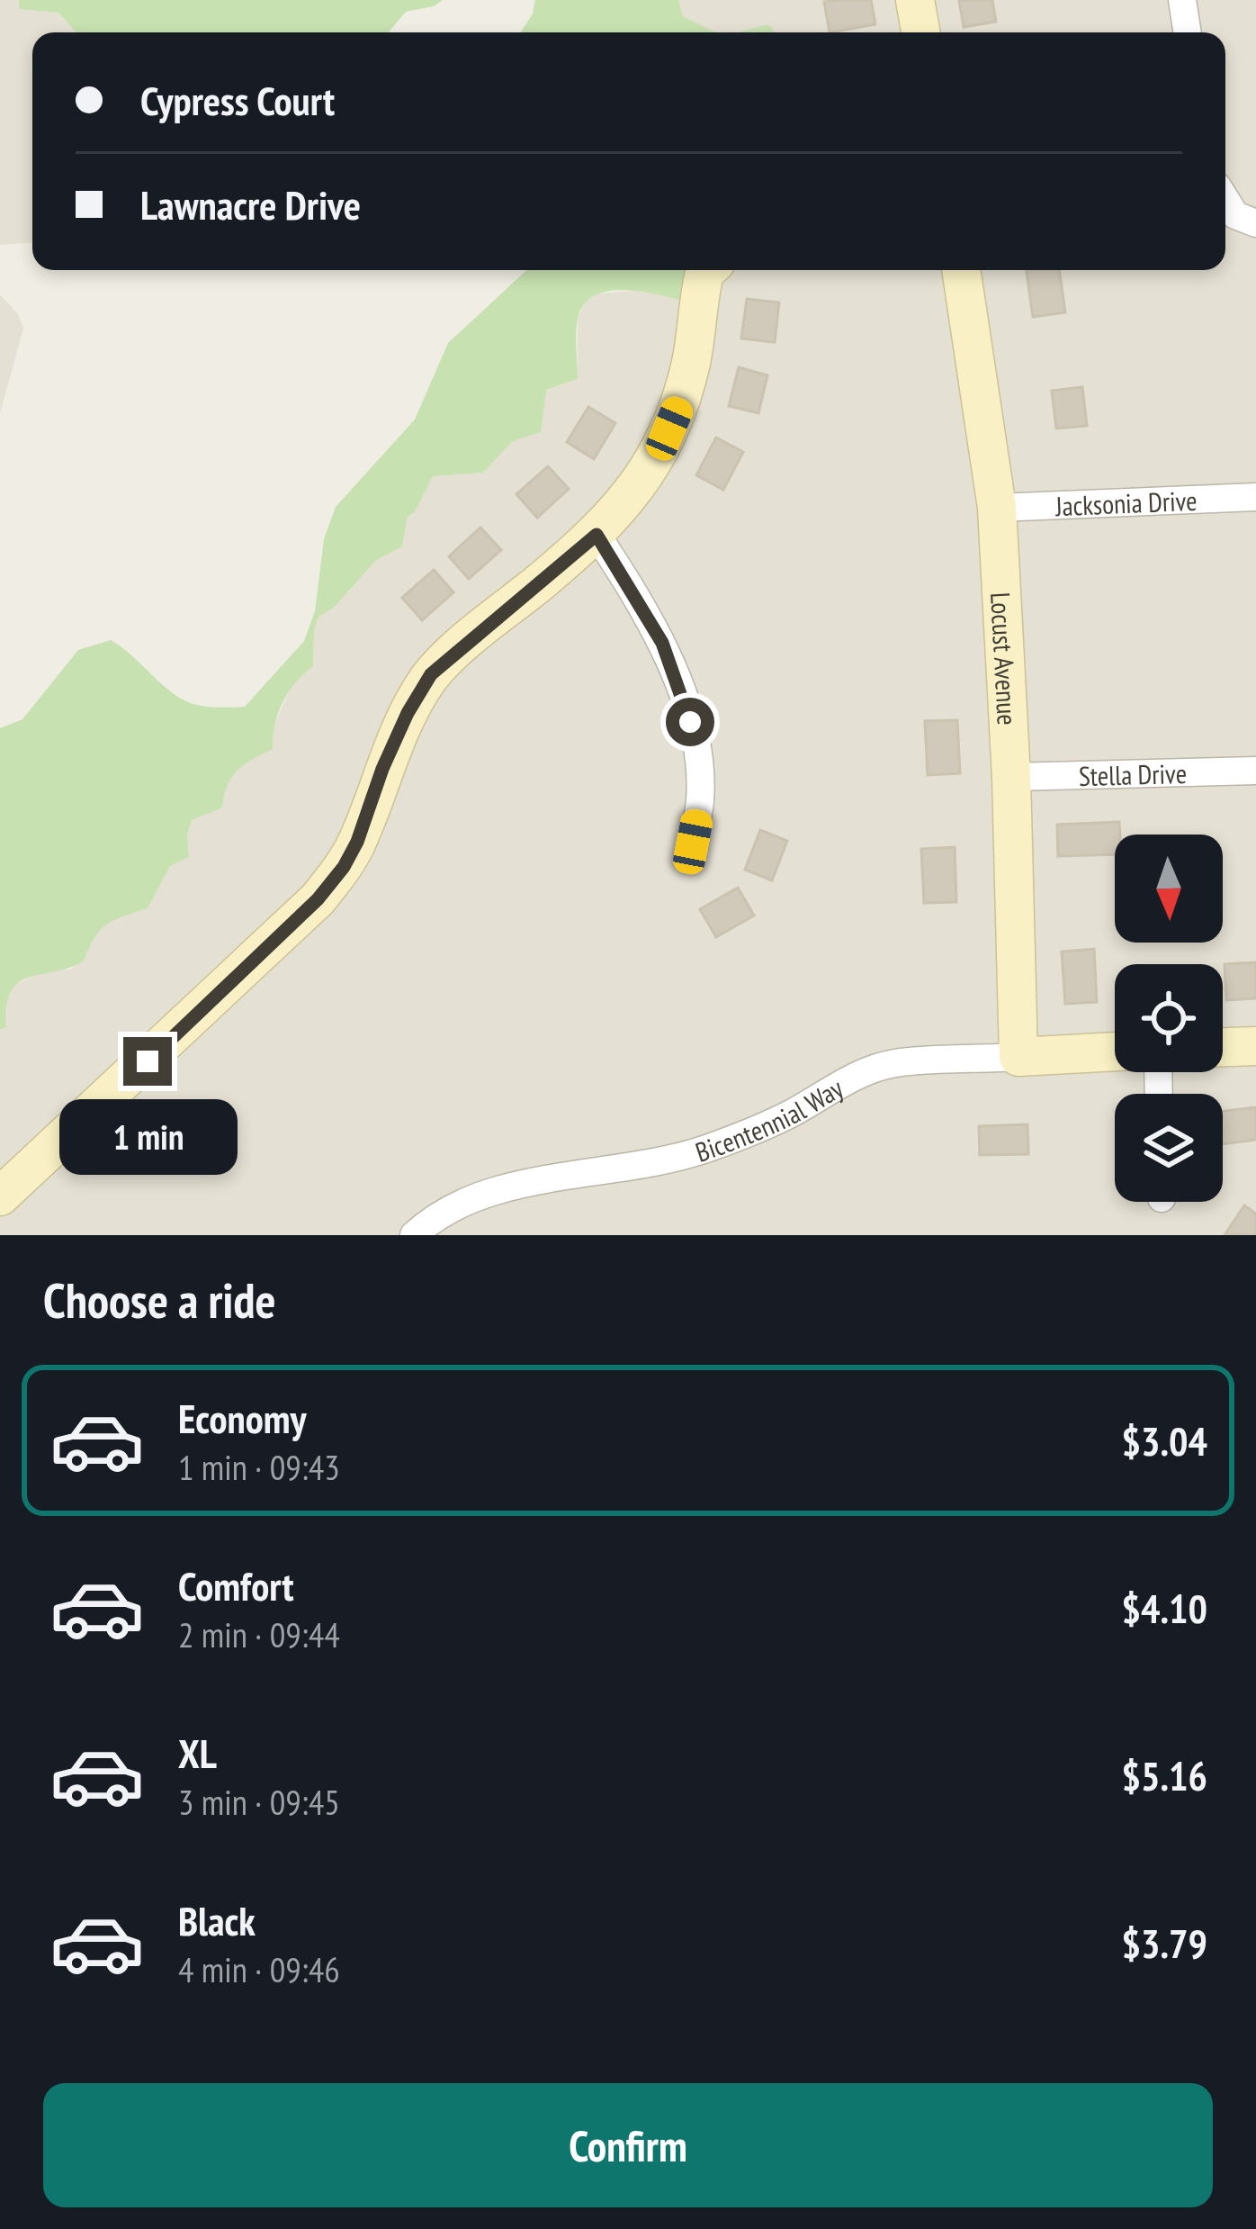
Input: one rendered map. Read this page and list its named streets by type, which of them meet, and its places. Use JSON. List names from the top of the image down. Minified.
{"streets":{"street":["Jacksonia Drive","Locust Avenue","Stella Drive","Bicentennial Way"]},"crossings":[["Jacksonia Drive","Locust Avenue"],["Locust Avenue","Stella Drive"],["Locust Avenue","Bicentennial Way"]],"north":"bottom","page":{"banner":["Cypress Court","Lawnacre Drive"],"bubble":"1 min","heading":"Choose a ride","list":[{"name":"Economy","note":"1 min · 09:43","value":"$3.04"},{"name":"Comfort","note":"2 min · 09:44","value":"$4.10"},{"name":"XL","note":"3 min · 09:45","value":"$5.16"},{"name":"Black","note":"4 min · 09:46","value":"$3.79"}],"buttons":"Confirm"}}
